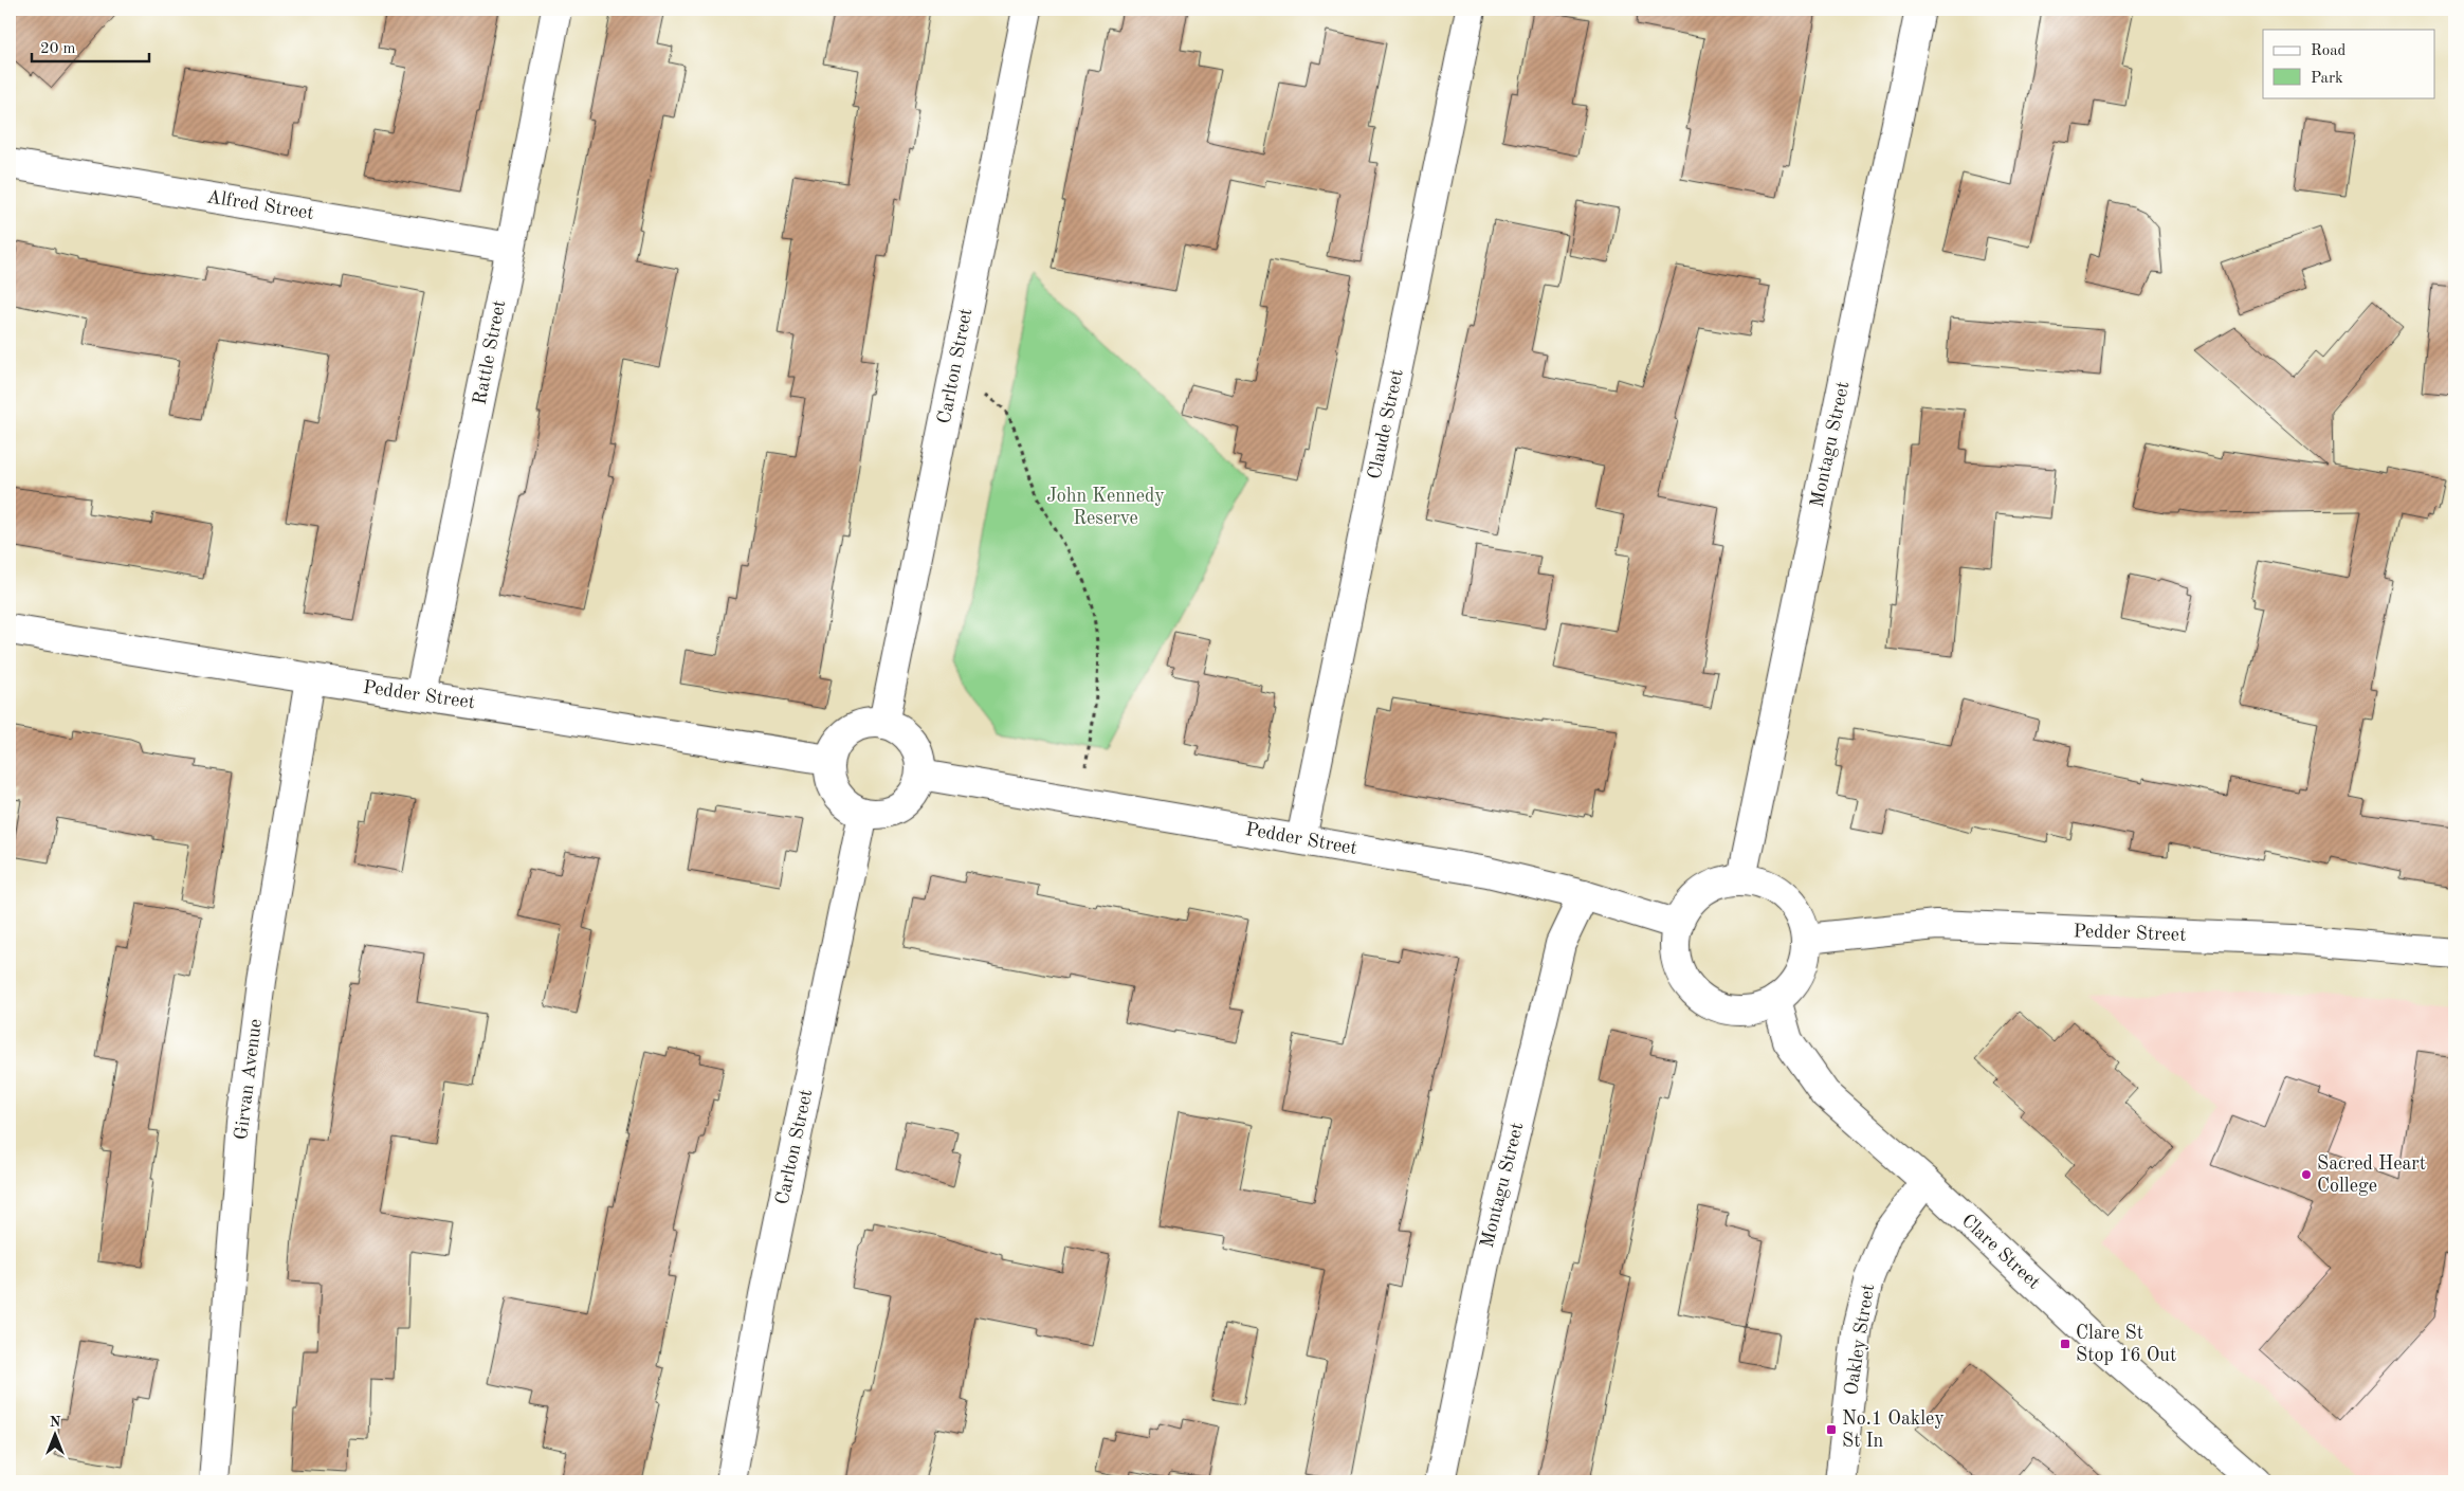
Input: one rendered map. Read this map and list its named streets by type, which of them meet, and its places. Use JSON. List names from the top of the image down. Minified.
{"streets":{"street":["Alfred Street","Rattle Street","Carlton Street","Claude Street","Montagu Street","Pedder Street","Girvan Avenue","Clare Street","Oakley Street"]},"crossings":[["Alfred Street","Rattle Street"],["Rattle Street","Pedder Street"],["Carlton Street","Pedder Street"],["Claude Street","Pedder Street"],["Montagu Street","Pedder Street"],["Montagu Street","Clare Street"],["Pedder Street","Girvan Avenue"],["Pedder Street","Clare Street"],["Clare Street","Oakley Street"]],"parks":["John Kennedy Reserve"],"places":{"other":["Sacred Heart College"],"transit":["Clare St Stop 16 Out","No.1 Oakley St In"]},"legend":["Road","Park"],"scale_bar":"20 m","north":"top"}
